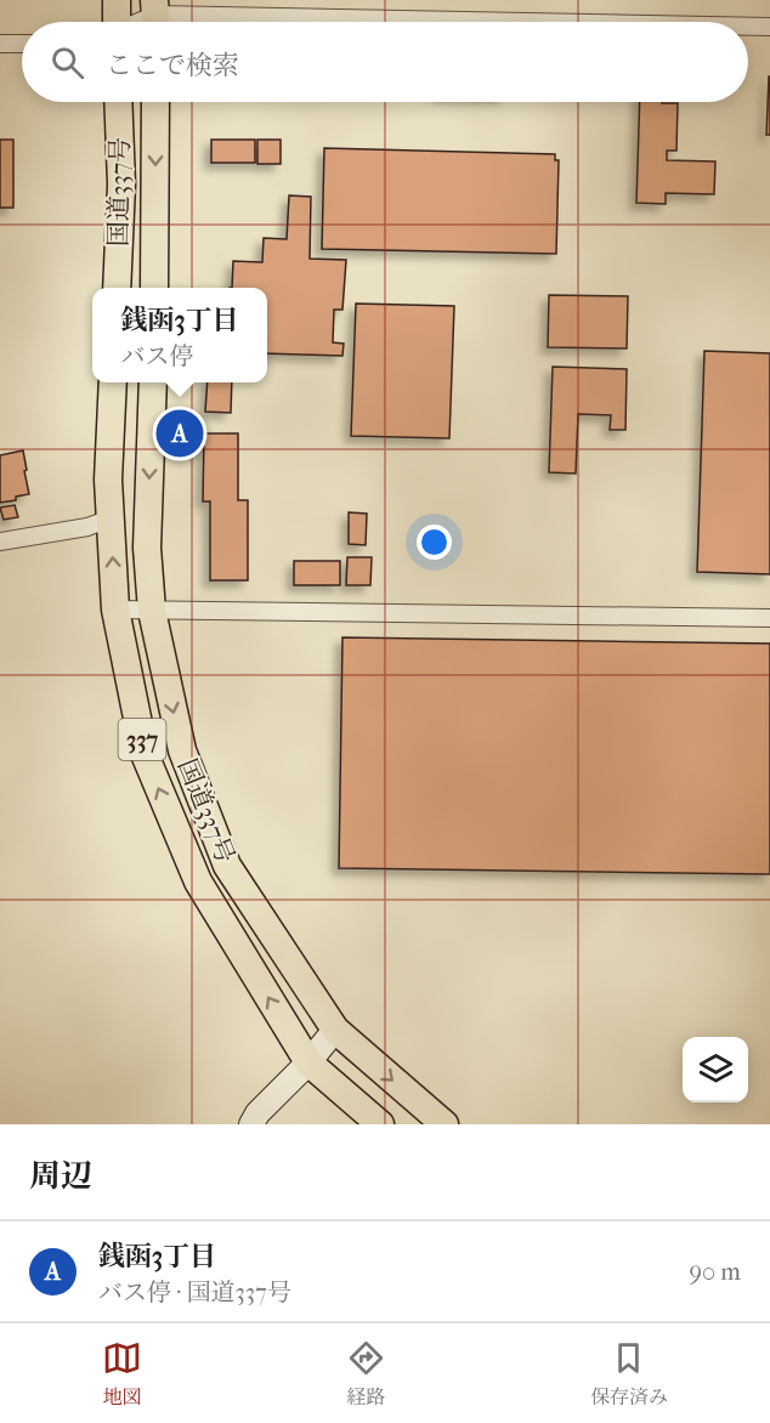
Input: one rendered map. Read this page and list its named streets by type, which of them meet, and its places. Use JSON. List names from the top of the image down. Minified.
{"streets":{"highway":["国道337号","337"]},"page":{"search":"ここで検索","popup":["銭函3丁目","バス停"],"pins":"A","heading":"周辺","list":[{"mark":"A","name":"銭函3丁目","note":"バス停 · 国道337号","value":"90 m"}],"nav":["地図","経路","保存済み"]}}
